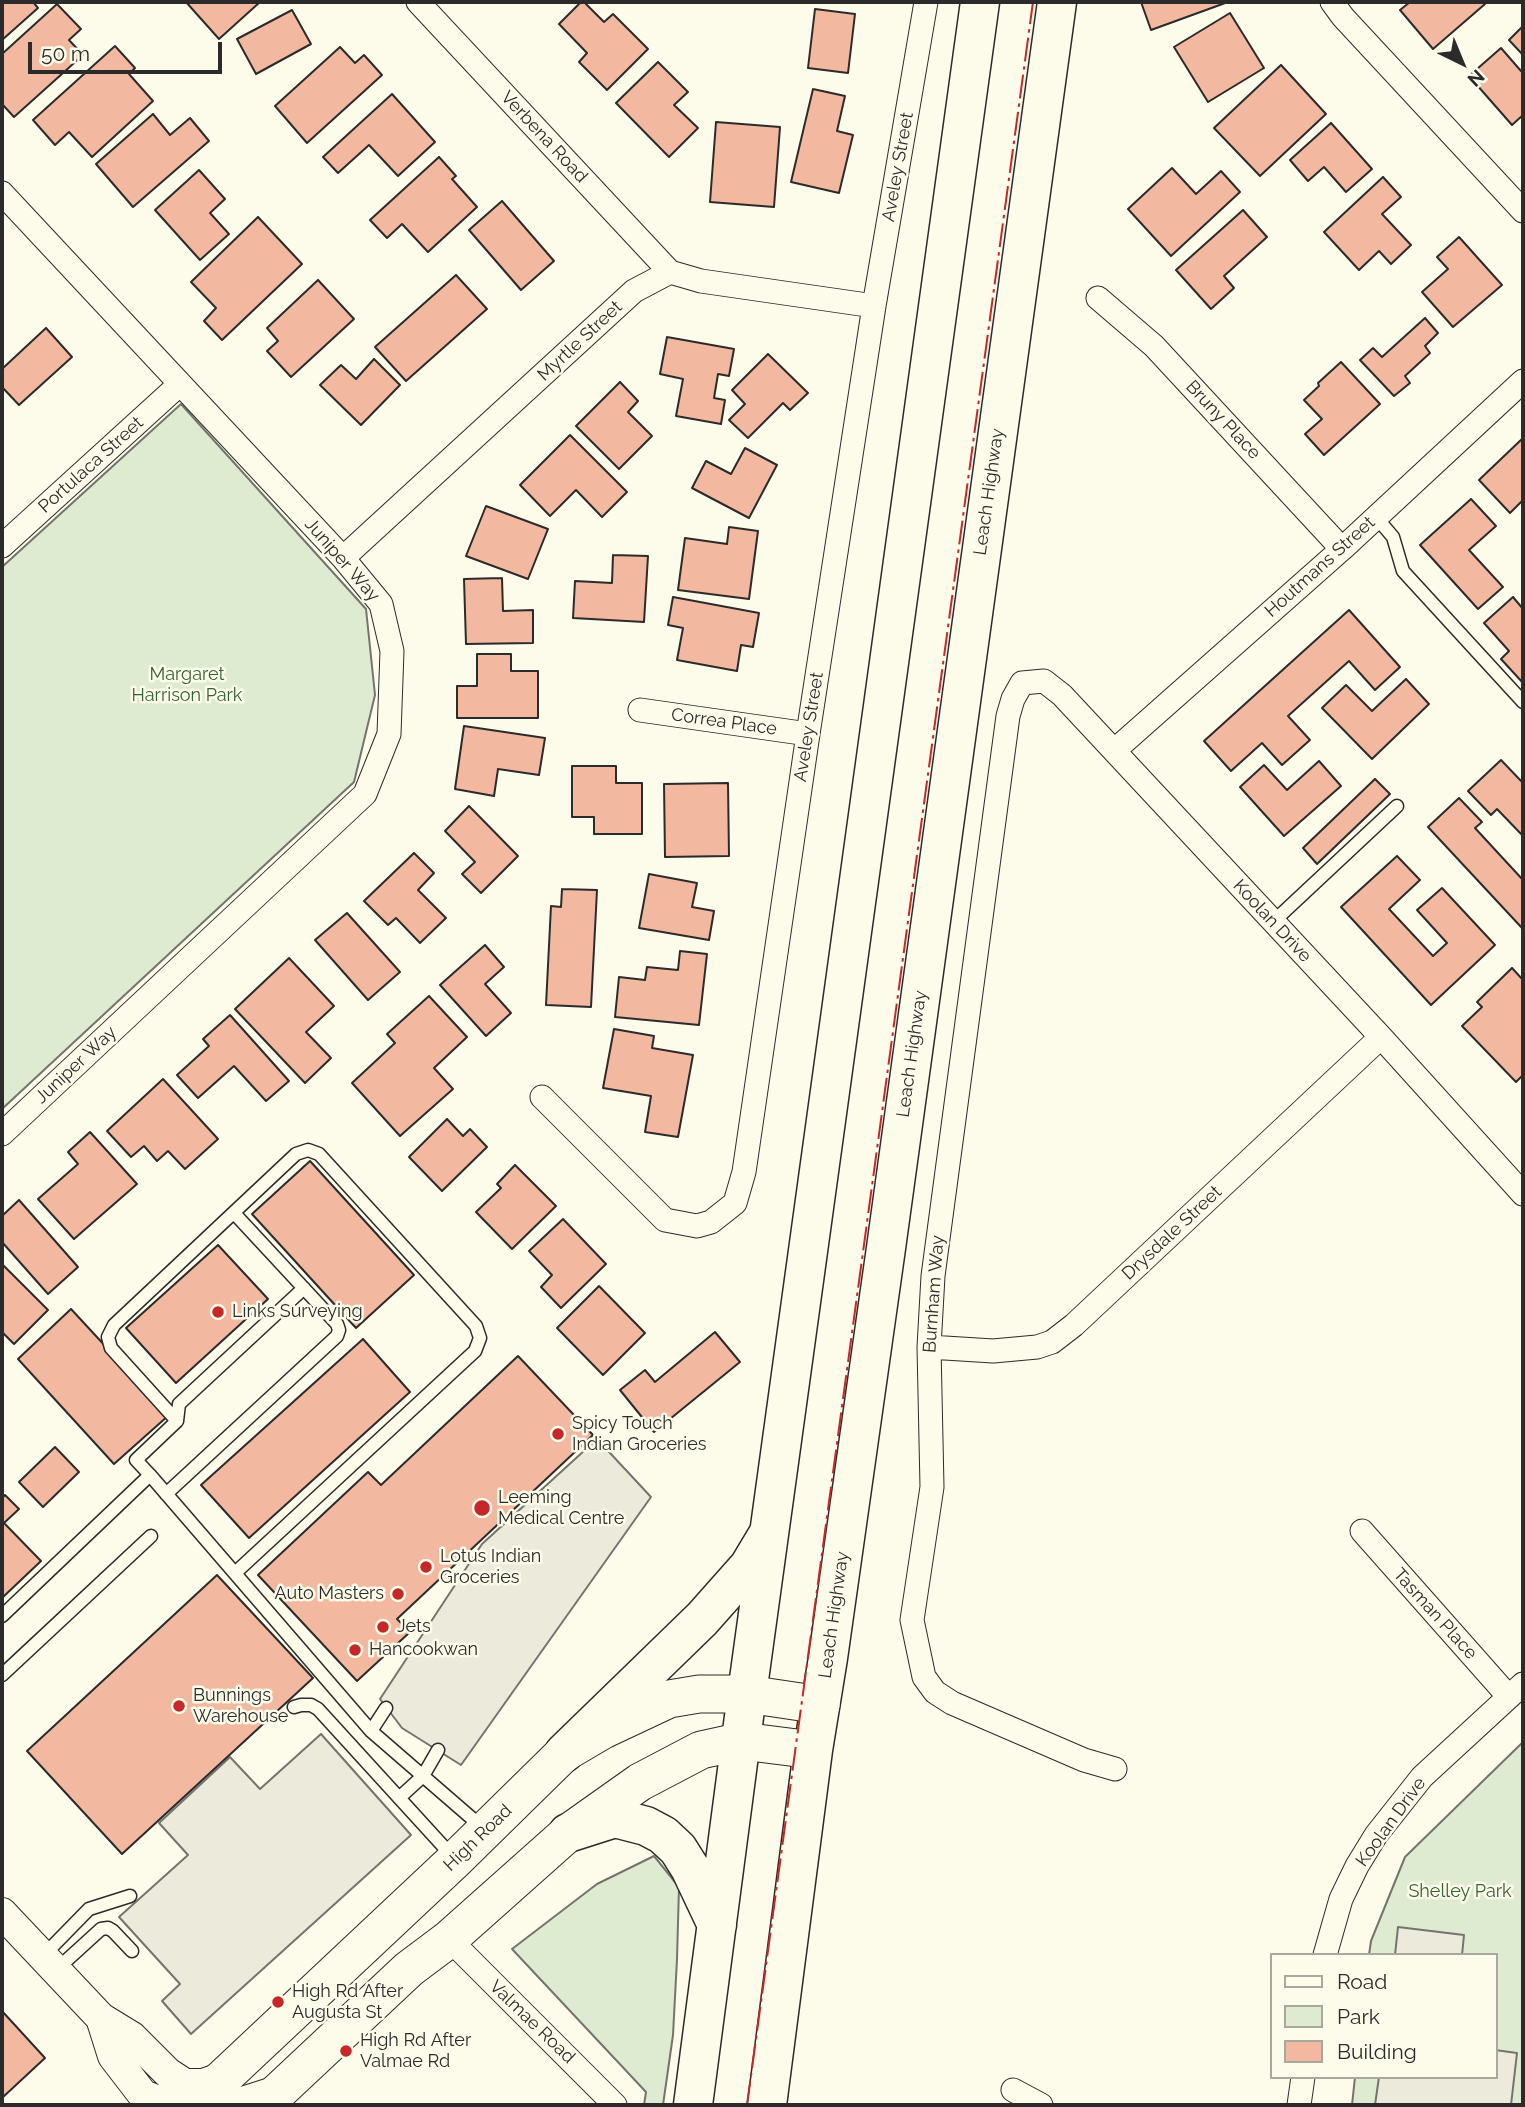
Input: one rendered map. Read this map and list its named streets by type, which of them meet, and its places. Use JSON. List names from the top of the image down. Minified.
{"streets":{"highway":["Leach Highway"],"main road":["High Road"],"street":["Verbena Road","Aveley Street","Myrtle Street","Bruny Place","Portulaca Street","Juniper Way","Houtmans Street","Correa Place","Koolan Drive","Drysdale Street","Burnham Way","Tasman Place","Valmae Road"]},"crossings":[["Verbena Road","Myrtle Street"],["Aveley Street","Correa Place"],["Myrtle Street","Juniper Way"],["Bruny Place","Houtmans Street"],["Portulaca Street","Juniper Way"],["Leach Highway","High Road"],["Houtmans Street","Koolan Drive"],["Koolan Drive","Drysdale Street"],["Koolan Drive","Burnham Way"],["Koolan Drive","Tasman Place"],["Drysdale Street","Burnham Way"]],"parks":["Margaret Harrison Park","Shelley Park"],"places":["Links Surveying","Spicy Touch Indian Groceries","Leeming Medical Centre","Lotus Indian Groceries","Auto Masters","Jets","Hancookwan","Bunnings Warehouse","High Rd After Augusta St","High Rd After Valmae Rd"],"legend":["Road","Park","Building"],"scale_bar":"50 m","north":"bottom right"}
